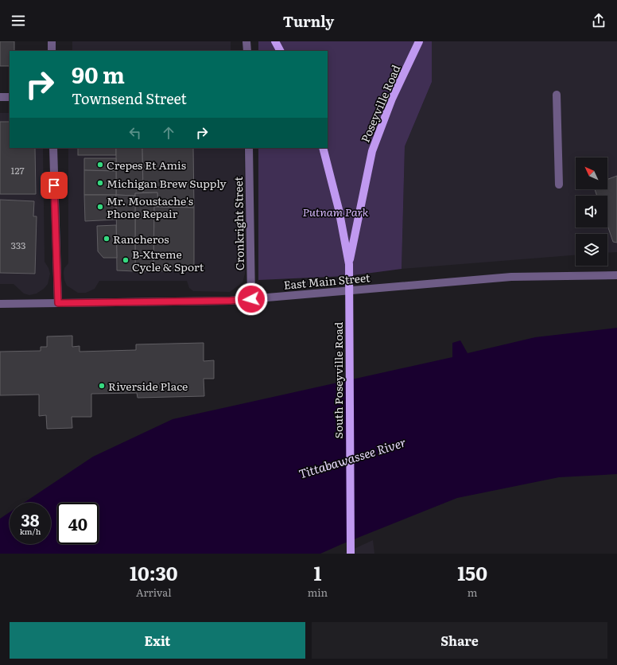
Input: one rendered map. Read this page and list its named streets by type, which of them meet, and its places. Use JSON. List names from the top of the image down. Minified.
{"streets":{"main road":["Poseyville Road","South Poseyville Road"],"street":["Cronkright Street","East Main Street"]},"crossings":[["Poseyville Road","South Poseyville Road"],["Cronkright Street","East Main Street"]],"water":["Tittabawassee River"],"parks":["Putnam Park"],"places":["Crepes Et Amis","Michigan Brew Supply","Mr. Moustache's Phone Repair","Rancheros","B-Xtreme Cycle & Sport","Riverside Place"],"house_numbers":["127","333"],"north":"top left","page":{"header":"Turnly","turn":["90 m","Townsend Street"],"speed":"38 km/h","limit":"40","eta":["10:30","Arrival","1","min","150","m"],"buttons":["Exit","Share"]}}
